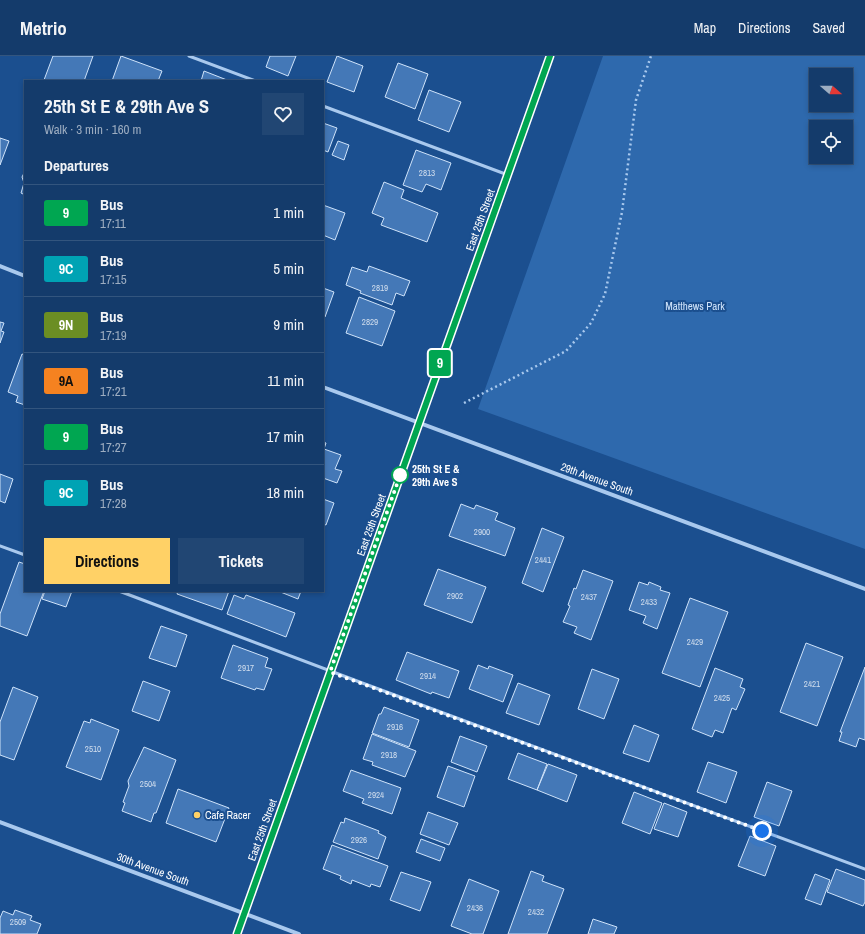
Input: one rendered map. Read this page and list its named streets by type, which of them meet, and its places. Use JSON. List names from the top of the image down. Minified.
{"streets":{"street":["East 25th Street","29th Avenue South","30th Avenue South"]},"crossings":[["East 25th Street","29th Avenue South"],["East 25th Street","30th Avenue South"]],"parks":["Matthews Park"],"places":["25th St E & 29th Ave S","Cafe Racer"],"lines":["bus line 9"],"house_numbers":["2813","2819","2829","2900","2441","2902","2437","2433","2429","2917","2914","2421","2425","2916","2510","2918","2504","2924","2926","2436","2432","2509"],"north":"right","page":{"header":"Metrio","nav":["Map","Directions","Saved"],"on_map":"9","heading":[["25th St E & 29th Ave S","Walk · 3 min · 160 m"],"Departures"],"list":[{"mark":"9","name":"Bus","note":"17:11","value":"1 min"},{"mark":"9C","name":"Bus","note":"17:15","value":"5 min"},{"mark":"9N","name":"Bus","note":"17:19","value":"9 min"},{"mark":"9A","name":"Bus","note":"17:21","value":"11 min"},{"mark":"9","name":"Bus","note":"17:27","value":"17 min"},{"mark":"9C","name":"Bus","note":"17:28","value":"18 min"}],"buttons":["Directions","Tickets"]}}
